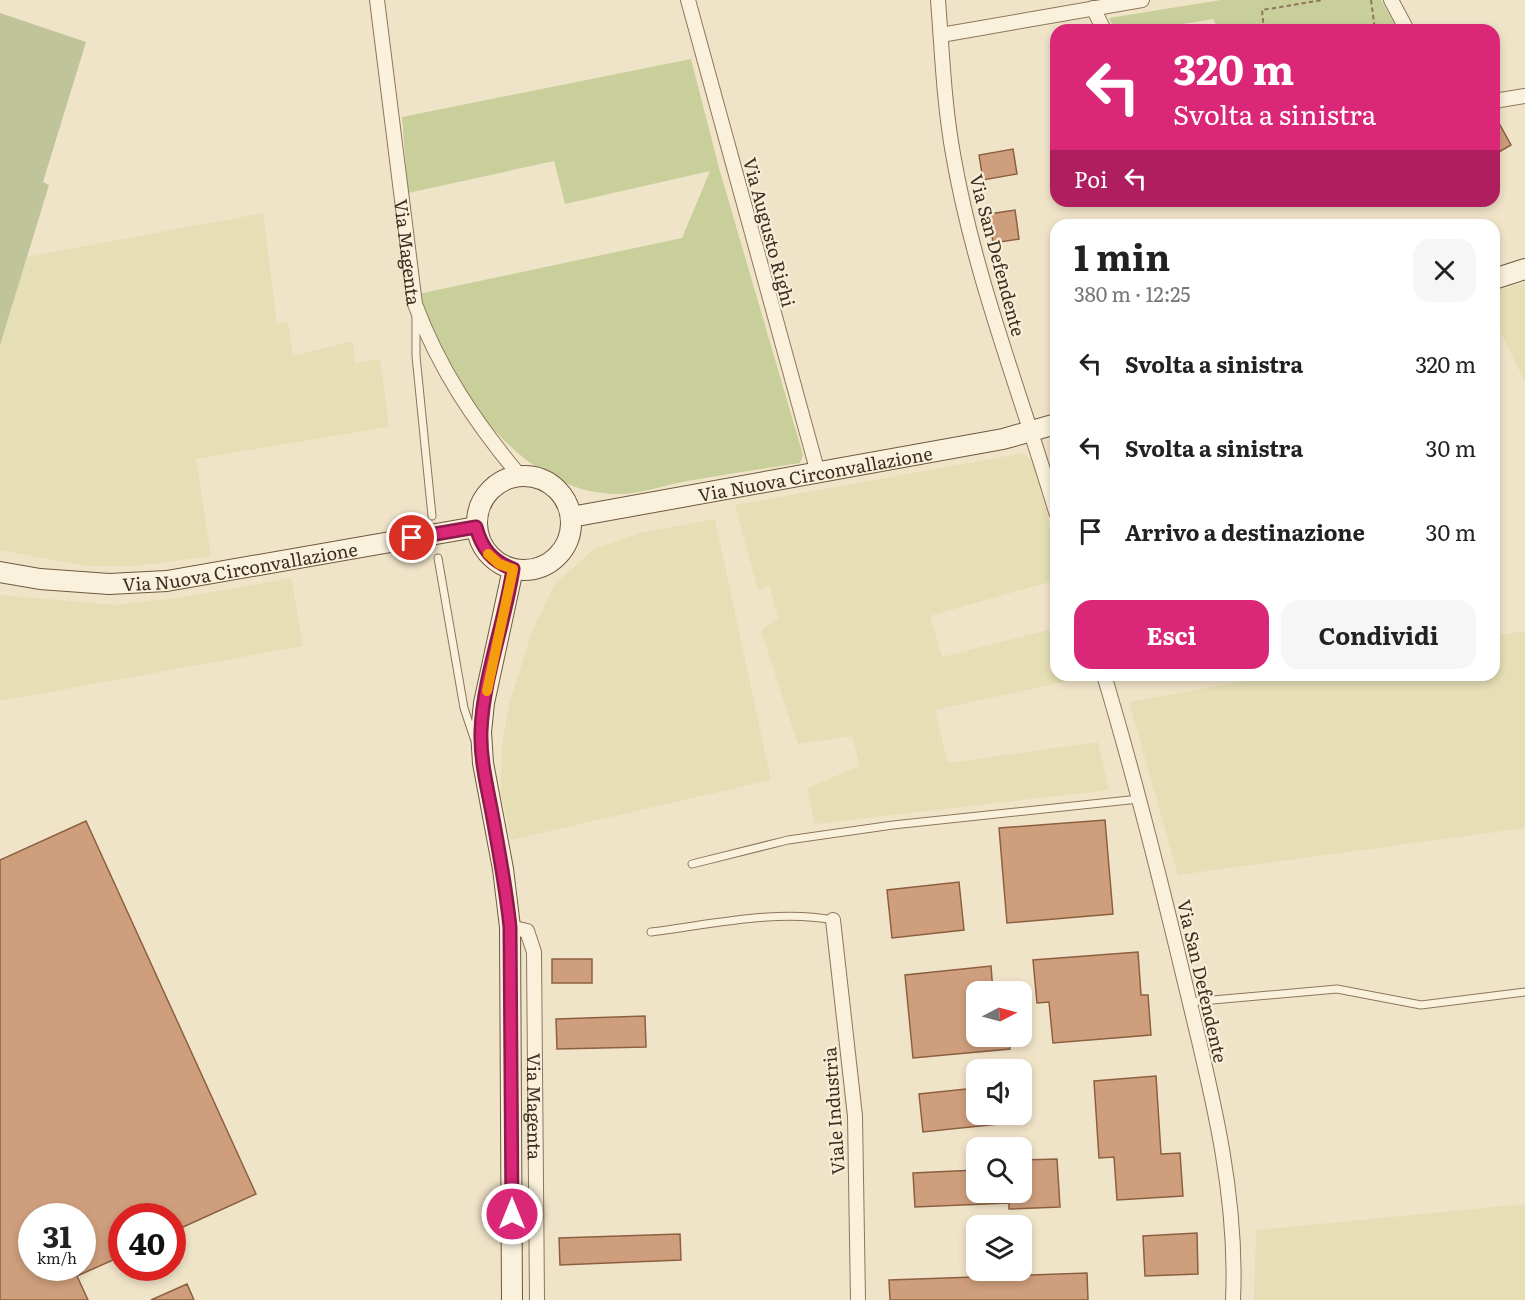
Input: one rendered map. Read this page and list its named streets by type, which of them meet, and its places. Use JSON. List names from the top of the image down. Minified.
{"streets":{"street":["Via Augusto Righi","Via Magenta","Via San Defendente","Via Nuova Circonvallazione","Viale Industria"]},"crossings":[["Via Augusto Righi","Via Nuova Circonvallazione"],["Via Magenta","Via Nuova Circonvallazione"],["Via San Defendente","Via Nuova Circonvallazione"]],"north":"right","page":{"turn":["320 m","Svolta a sinistra"],"then":"Poi","heading":["1 min","380 m · 12:25"],"list":[{"name":"Svolta a sinistra","value":"320 m"},{"name":"Svolta a sinistra","value":"30 m"},{"name":"Arrivo a destinazione","value":"30 m"}],"buttons":["Esci","Condividi"],"speed":"31 km/h","limit":"40"}}
